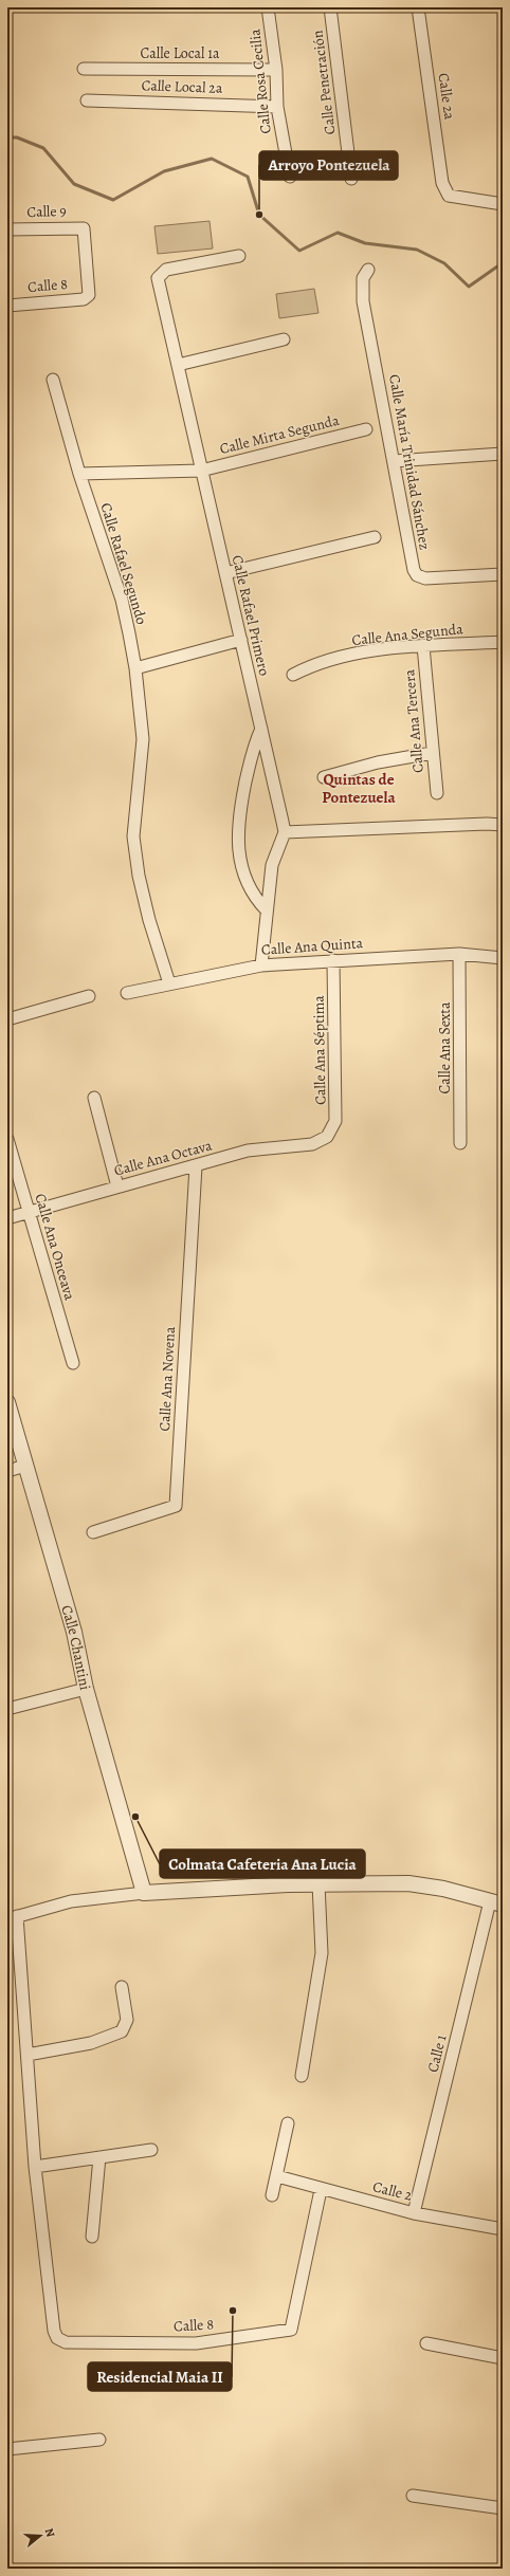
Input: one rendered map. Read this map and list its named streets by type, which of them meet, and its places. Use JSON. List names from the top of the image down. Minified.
{"streets":{"street":["Calle Local 1a","Calle Rosa Cecilia","Calle Penetración","Calle Local 2a","Calle 2a","Calle 9","Calle 8","Calle Mirta Segunda","Calle María Trinidad Sánchez","Calle Rafael Segundo","Calle Rafael Primero","Calle Ana Segunda","Calle Ana Tercera","Calle Ana Quinta","Calle Ana Sexta","Calle Ana Séptima","Calle Ana Octava","Calle Ana Onceava","Calle Ana Novena","Calle Chantini","Calle 1","Calle 2"]},"crossings":[["Calle Local 1a","Calle Rosa Cecilia"],["Calle Rosa Cecilia","Calle Local 2a"],["Calle 9","Calle 8"],["Calle 8","Calle 2"],["Calle Mirta Segunda","Calle Rafael Segundo"],["Calle Mirta Segunda","Calle Rafael Primero"],["Calle Rafael Segundo","Calle Ana Quinta"],["Calle Ana Segunda","Calle Ana Tercera"],["Calle Ana Quinta","Calle Ana Sexta"],["Calle Ana Quinta","Calle Ana Séptima"],["Calle Ana Séptima","Calle Ana Octava"],["Calle Ana Octava","Calle Ana Onceava"],["Calle Ana Octava","Calle Ana Novena"],["Calle 1","Calle 2"]],"districts":["Quintas de Pontezuela"],"places":["Arroyo Pontezuela","Colmata Cafeteria Ana Lucia","Residencial Maia II"],"north":"right"}
